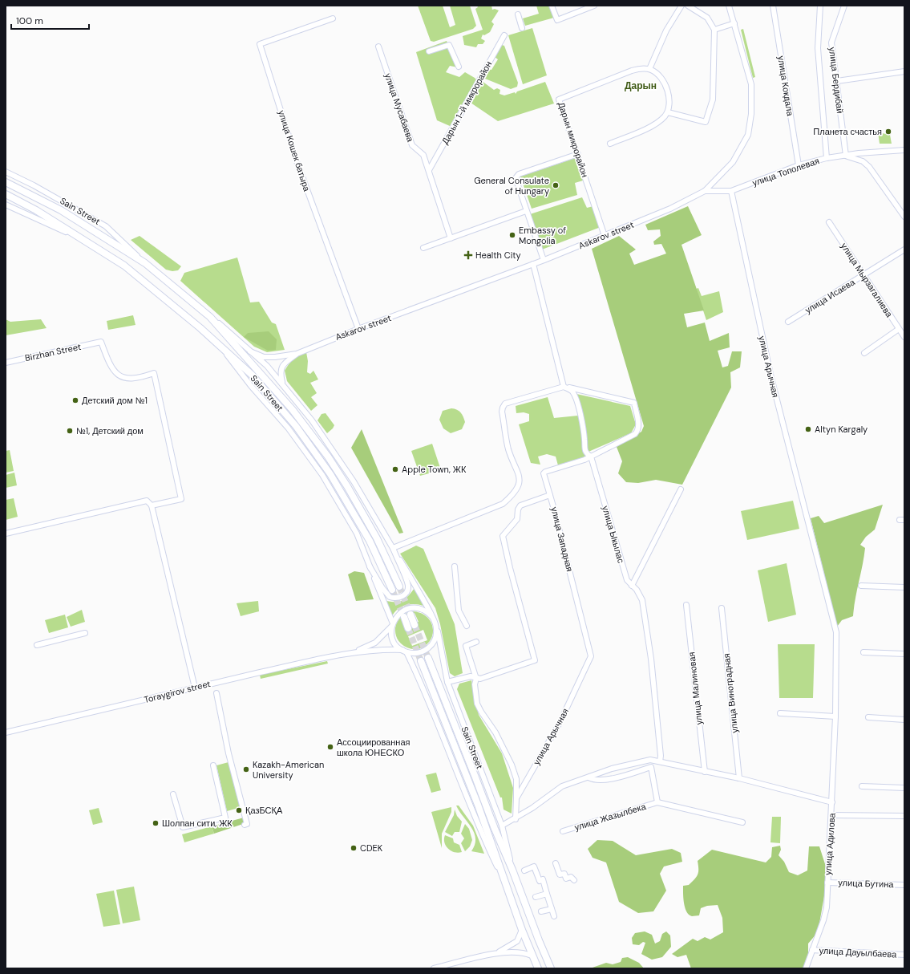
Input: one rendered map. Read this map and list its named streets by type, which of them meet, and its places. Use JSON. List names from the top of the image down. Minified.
{"streets":{"main road":["Sain Street"],"street":["улица Бердибай","улица Кокдала","Дарын 1-й микрорайон","улица Мусабаева","Дарын микрорайон","улица Кошек батыра","улица Тополевая","Askarov street","улица Мырзагалиева","улица Исаева","Birzhan Street","улица Арычная","улица Ыкылас","улица Западная","улица Малиновая","Toraygirov street","улица Виноградная","улица Жазылбека","улица Адилова","улица Бутина","улица Дауылбаева"]},"crossings":[["улица Бердибай","улица Тополевая"],["улица Кокдала","улица Тополевая"],["Дарын 1-й микрорайон","улица Мусабаева"],["Дарын микрорайон","Askarov street"],["улица Кошек батыра","Askarov street"],["улица Тополевая","Askarov street"],["улица Тополевая","улица Арычная"],["улица Мырзагалиева","улица Исаева"],["улица Арычная","улица Западная"],["улица Арычная","улица Адилова"],["улица Ыкылас","улица Западная"],["улица Адилова","улица Бутина"],["улица Адилова","улица Дауылбаева"]],"districts":["Дарын"],"places":{"other":["Планета счастья","General Consulate of Hungary","Embassy of Mongolia","Детский дом №1","Altyn Kargaly","№1, Детский дом","Apple Town, ЖК","Ассоциированная школа ЮНЕСКО","Kazakh-American University","ҚазБСҚА","Шолпан сити, ЖК","CDEK"],"health":["Health City"]},"scale_bar":"100 m"}
